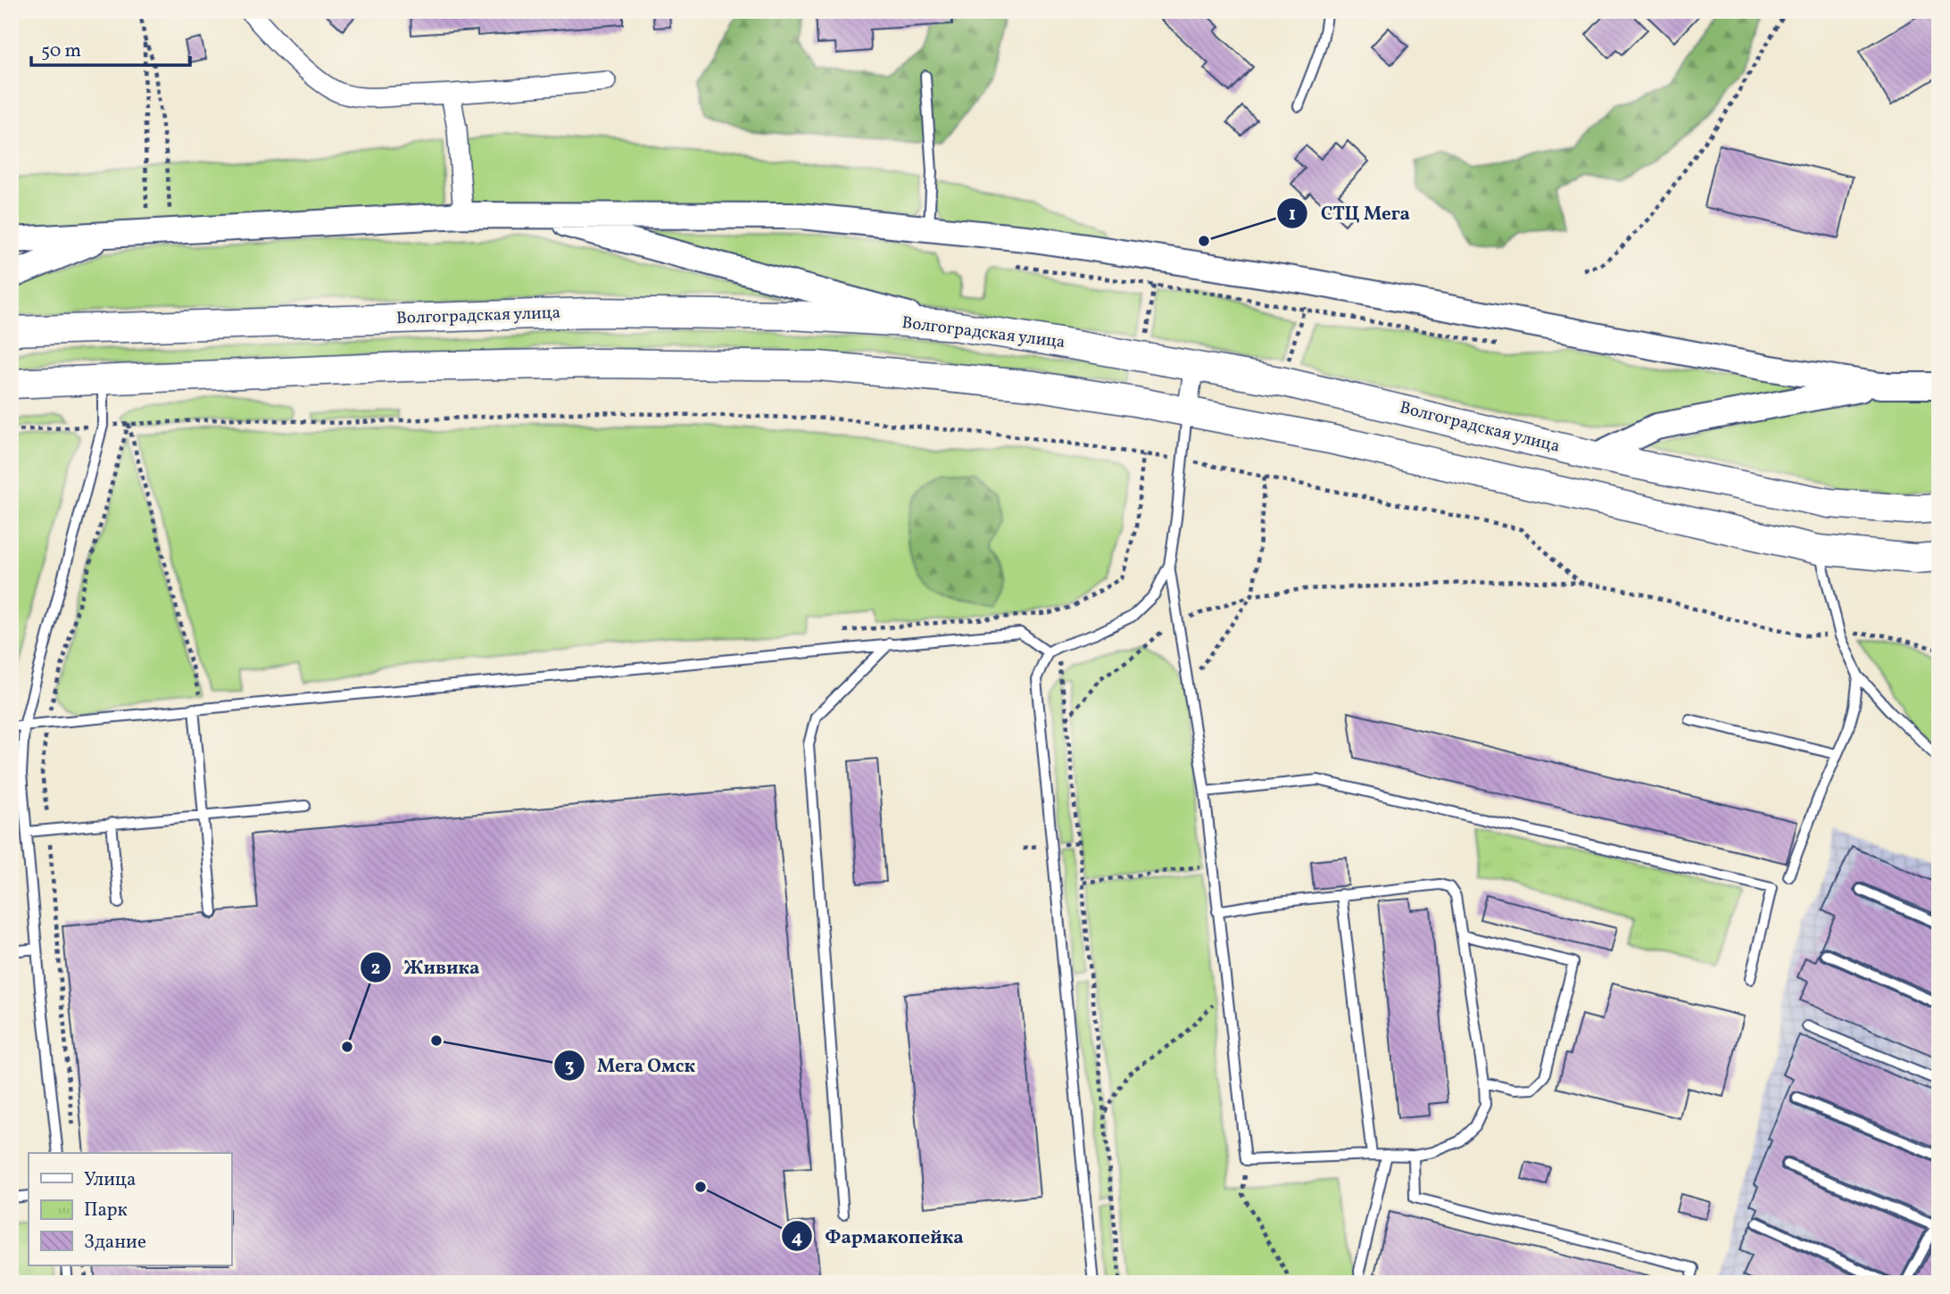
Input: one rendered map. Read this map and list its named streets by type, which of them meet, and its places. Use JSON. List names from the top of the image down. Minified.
{"streets":{"main road":["Волгоградская улица"]},"places":["СТЦ Мега","Мега Омск","Живика","Фармакопейка"],"legend":["Улица","Парк","Здание"],"scale_bar":"50 m"}
